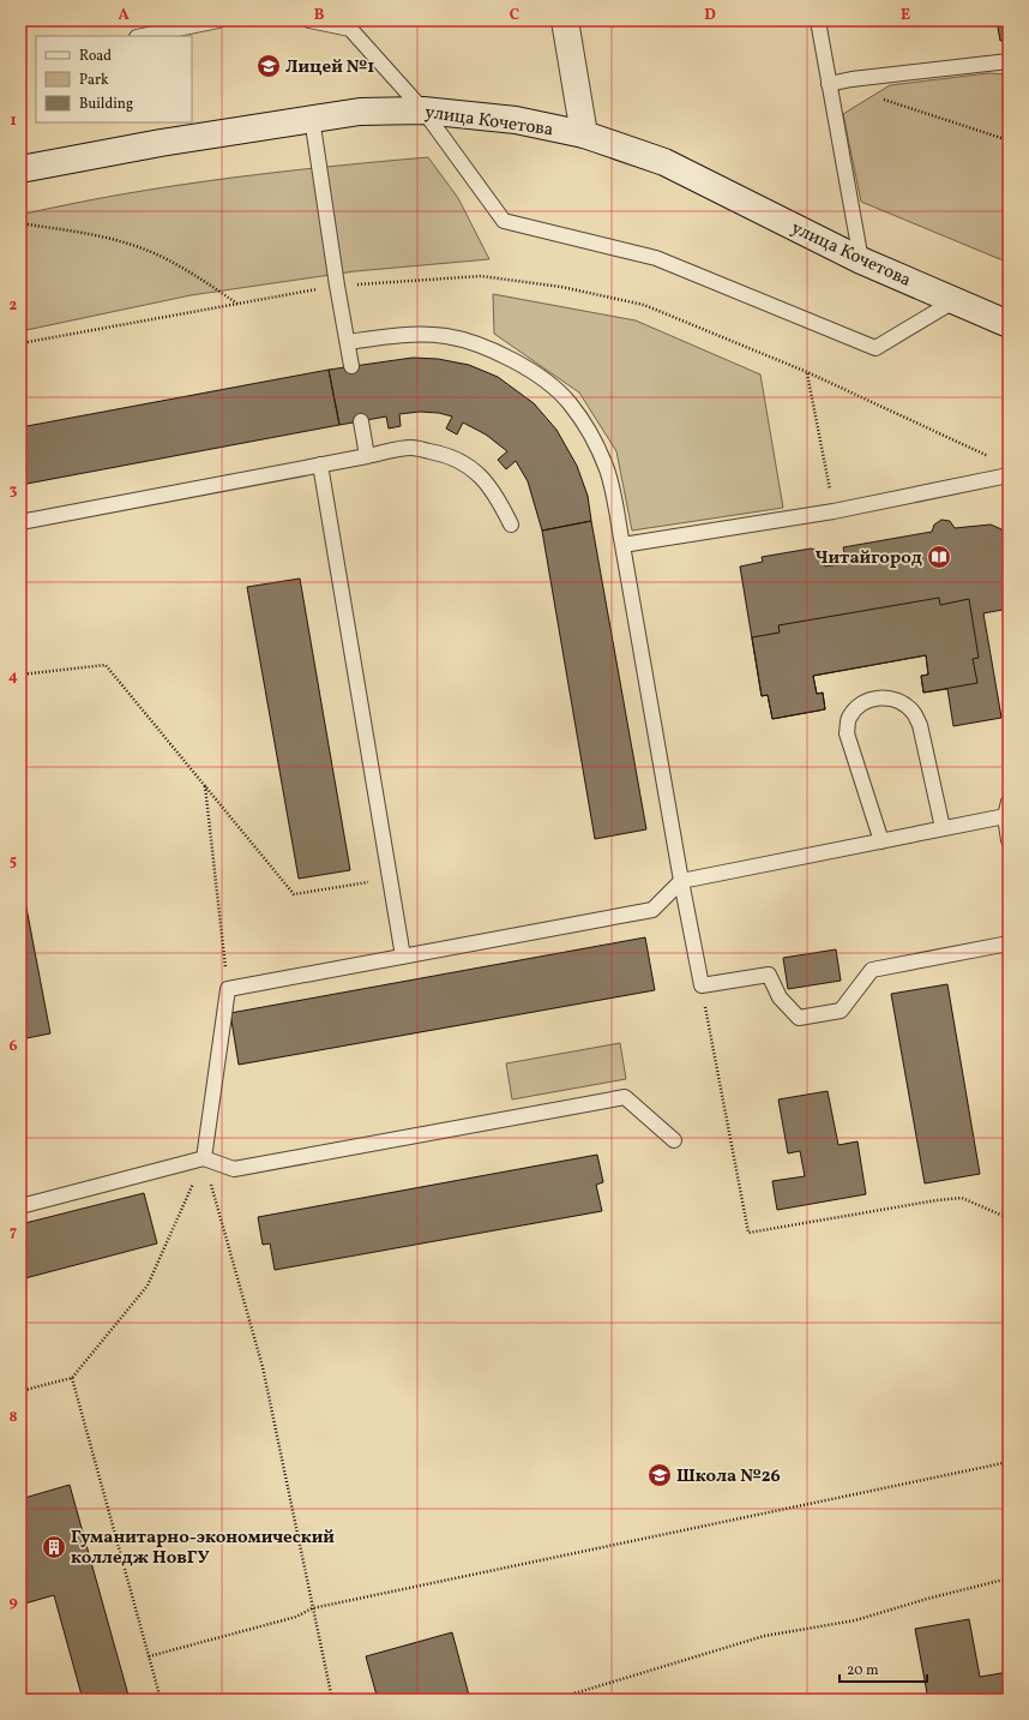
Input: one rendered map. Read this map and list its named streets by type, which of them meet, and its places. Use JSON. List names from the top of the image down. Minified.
{"streets":{"main road":["улица Кочетова"]},"places":{"school or university":["Лицей №1","Школа №26"],"library":["Читайгород"],"building":["Гуманитарно-экономический колледж НовГУ"]},"legend":["Road","Park","Building"],"scale_bar":"20 m","grid":{"columns":["A","B","C","D","E"],"rows":["1","2","3","4","5","6","7","8","9"]}}
